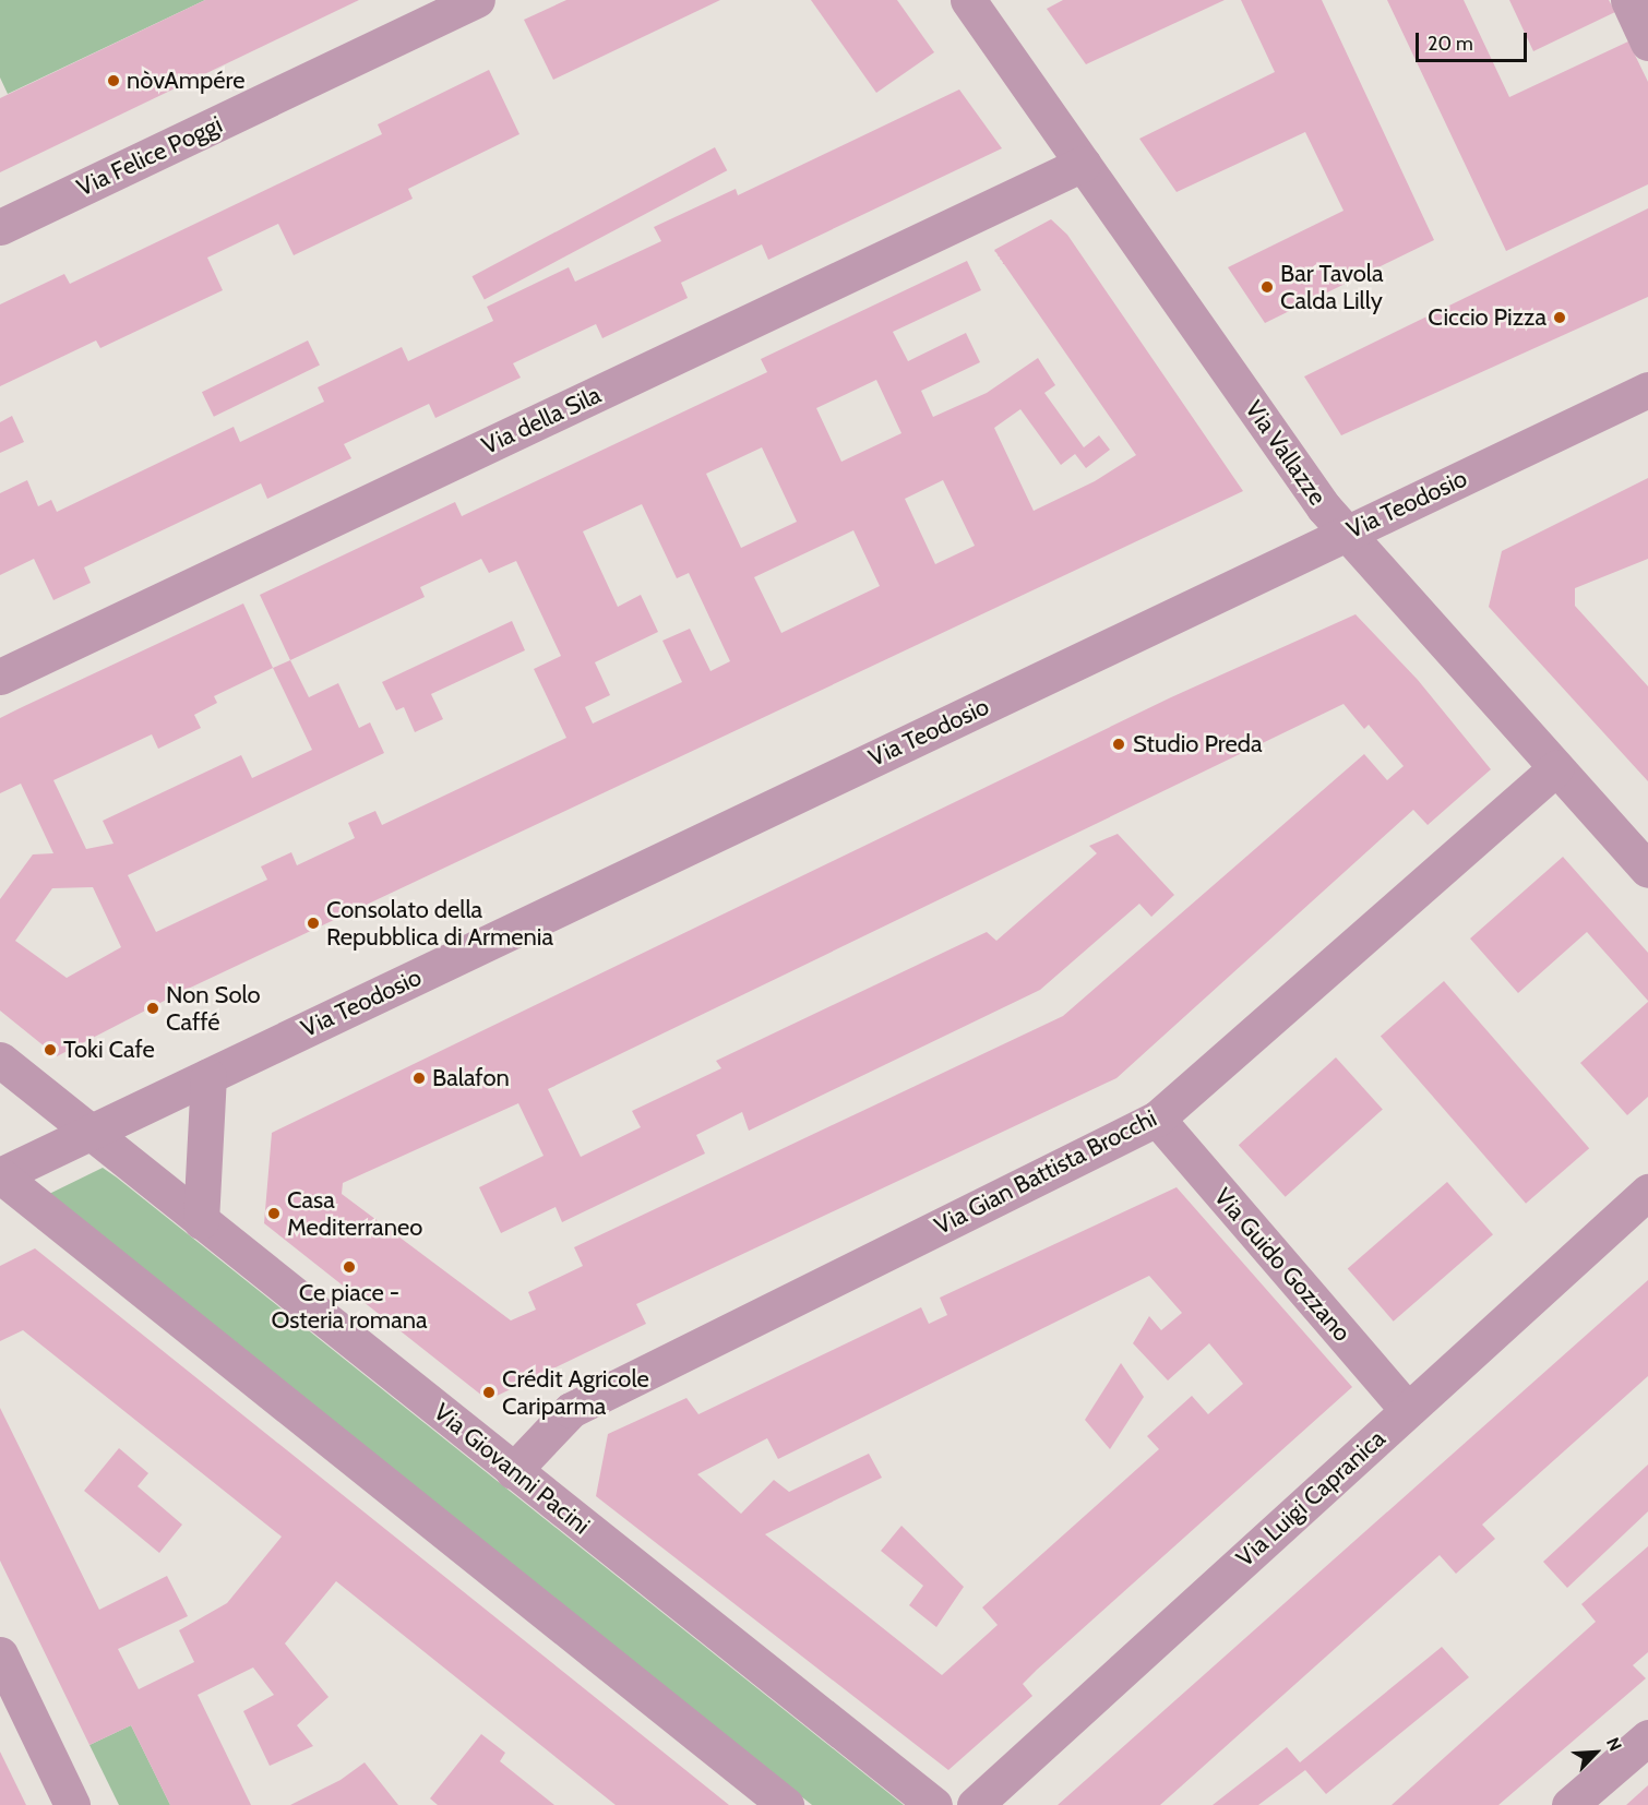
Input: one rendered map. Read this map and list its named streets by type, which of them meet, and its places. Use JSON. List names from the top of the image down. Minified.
{"streets":{"street":["Via Felice Poggi","Via della Sila","Via Vallazze","Via Teodosio","Via Gian Battista Brocchi","Via Guido Gozzano","Via Giovanni Pacini","Via Luigi Capranica"]},"crossings":[["Via della Sila","Via Vallazze"],["Via Vallazze","Via Teodosio"],["Via Vallazze","Via Gian Battista Brocchi"],["Via Teodosio","Via Giovanni Pacini"],["Via Gian Battista Brocchi","Via Guido Gozzano"],["Via Gian Battista Brocchi","Via Giovanni Pacini"],["Via Guido Gozzano","Via Luigi Capranica"]],"places":["nòvAmpére","Bar Tavola Calda Lilly","Ciccio Pizza","Studio Preda","Consolato della Repubblica di Armenia","Non Solo Caffé","Toki Cafe","Balafon","Casa Mediterraneo","Ce piace - Osteria romana","Crédit Agricole Cariparma"],"scale_bar":"20 m","north":"top right"}
